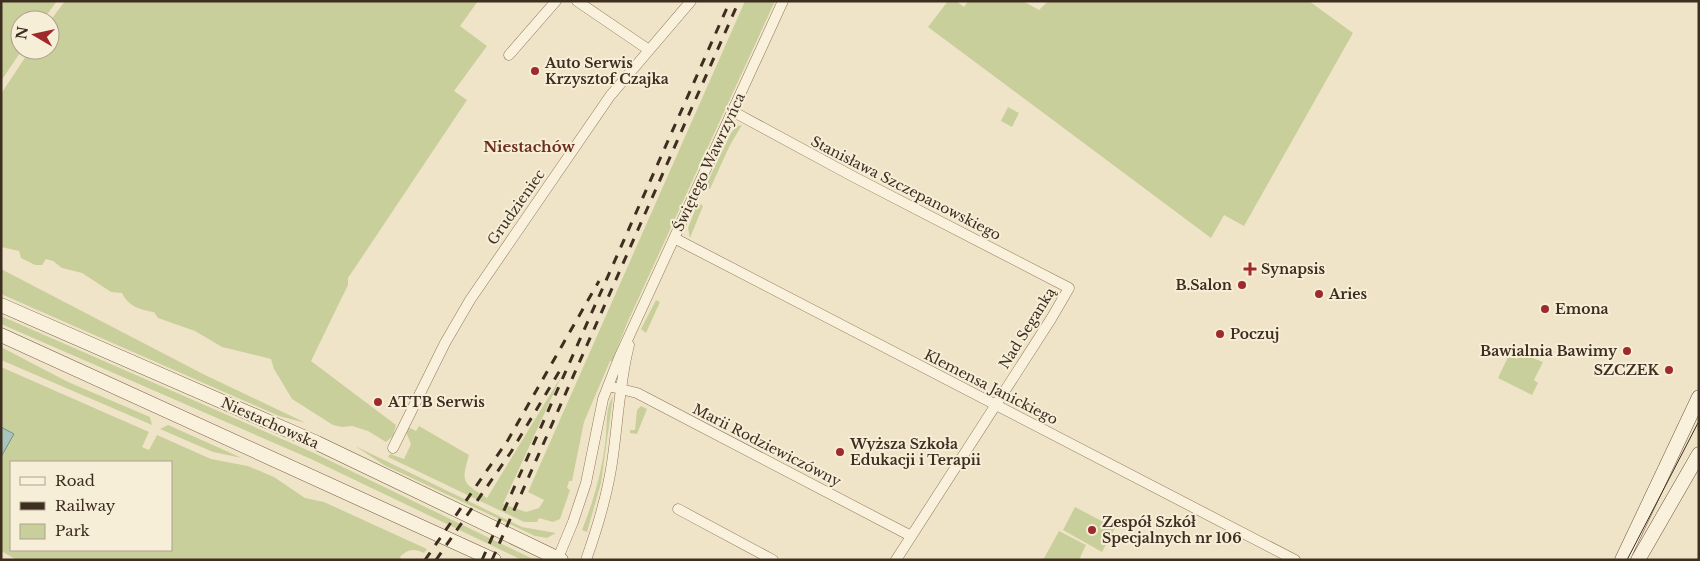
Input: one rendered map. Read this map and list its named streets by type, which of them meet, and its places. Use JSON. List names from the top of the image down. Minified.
{"streets":{"main road":["Niestachowska"],"street":["Świętego Wawrzyńca","Stanisława Szczepanowskiego","Grudzieniec","Nad Seganką","Klemensa Janickiego","Marii Rodziewiczówny"]},"crossings":[["Świętego Wawrzyńca","Stanisława Szczepanowskiego"],["Świętego Wawrzyńca","Klemensa Janickiego"],["Świętego Wawrzyńca","Niestachowska"],["Świętego Wawrzyńca","Marii Rodziewiczówny"],["Stanisława Szczepanowskiego","Nad Seganką"],["Nad Seganką","Klemensa Janickiego"],["Nad Seganką","Marii Rodziewiczówny"]],"districts":["Niestachów"],"places":{"other":["Auto Serwis Krzysztof Czajka","B.Salon","Aries","Emona","Poczuj","Bawialnia Bawimy","SZCZEK","ATTB Serwis","Wyższa Szkoła Edukacji i Terapii","Zespół Szkół Specjalnych nr 106"],"health":["Synapsis"]},"legend":["Road","Railway","Park"],"north":"left"}
